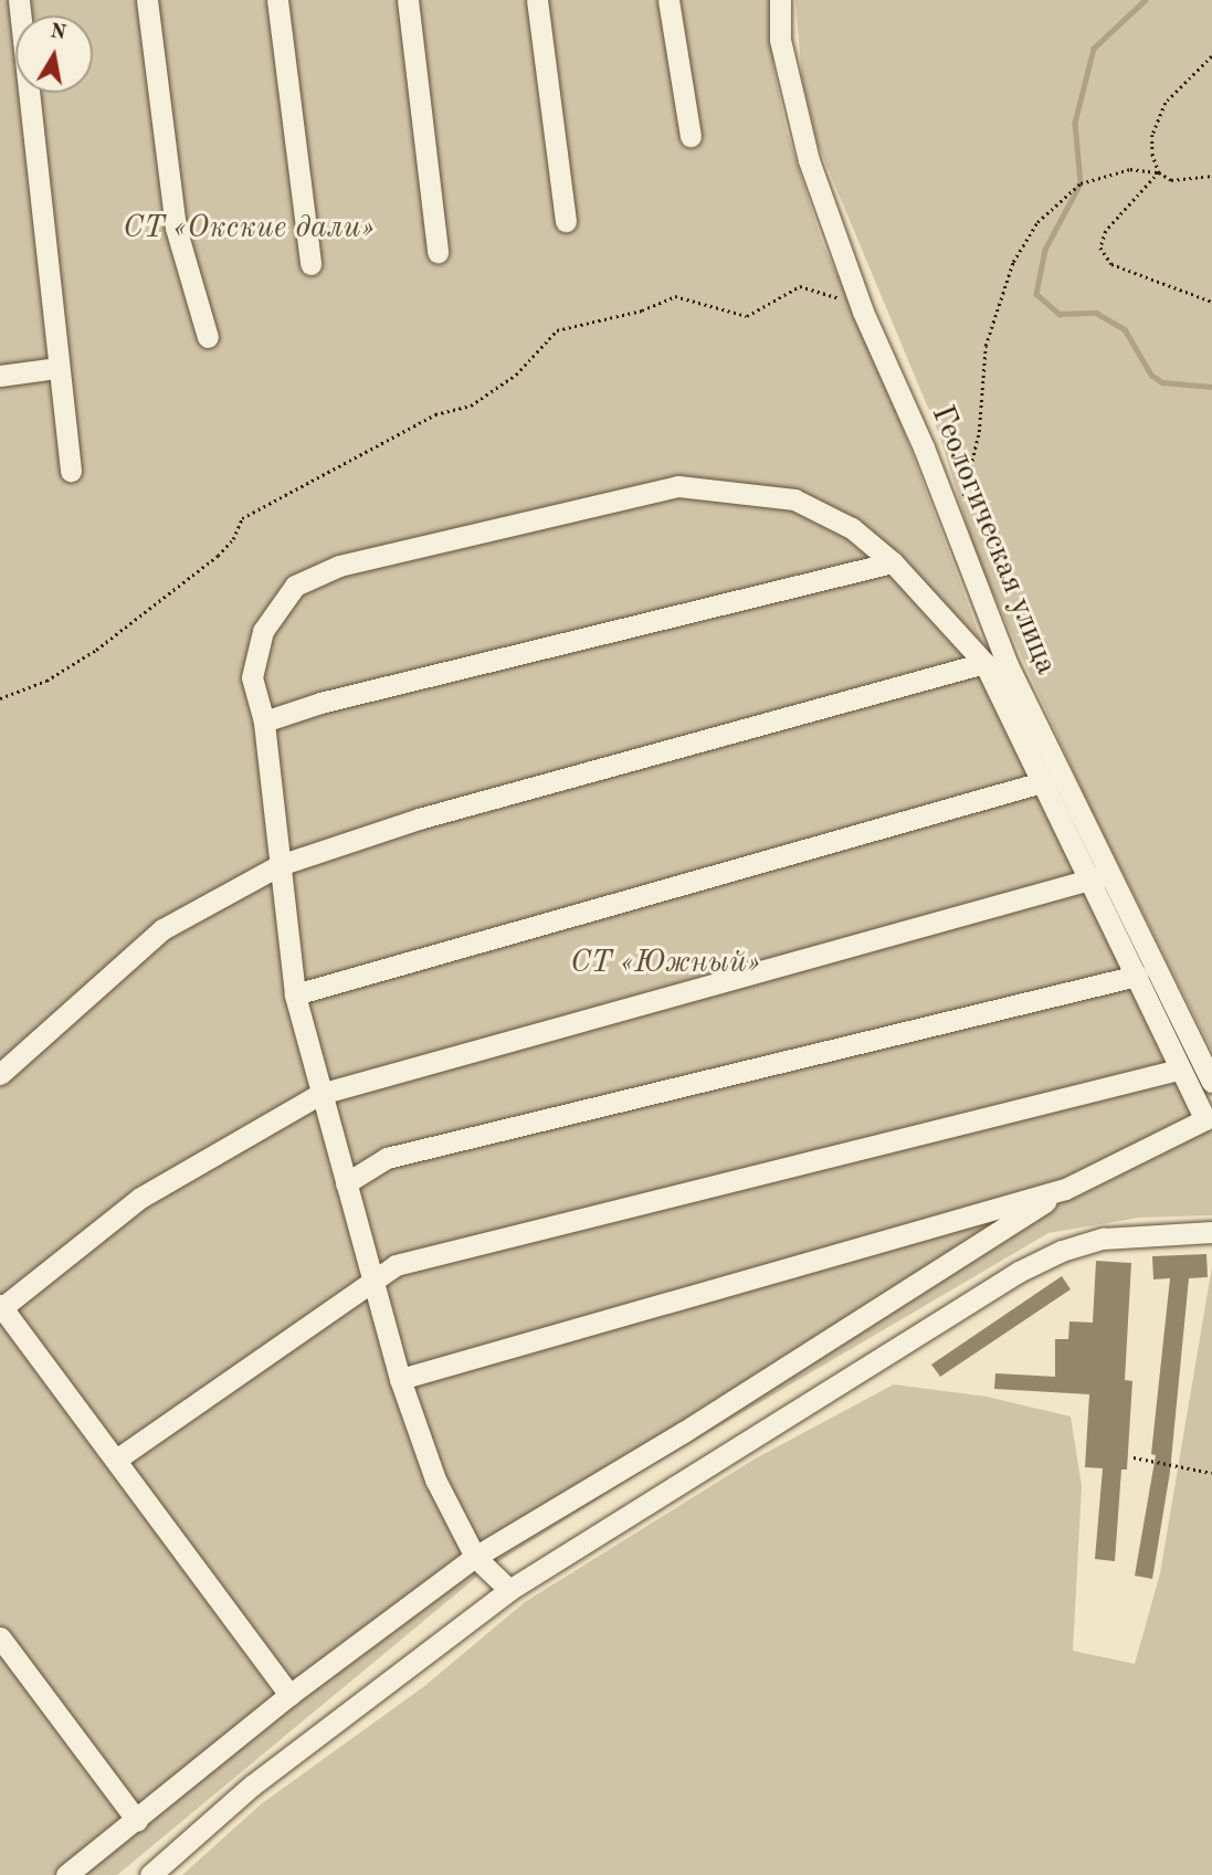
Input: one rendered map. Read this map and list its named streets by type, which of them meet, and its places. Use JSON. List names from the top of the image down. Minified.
{"streets":{"street":["Геологическая улица"]},"parks":["СТ «Окские дали»","СТ «Южный»"],"north":"top"}
